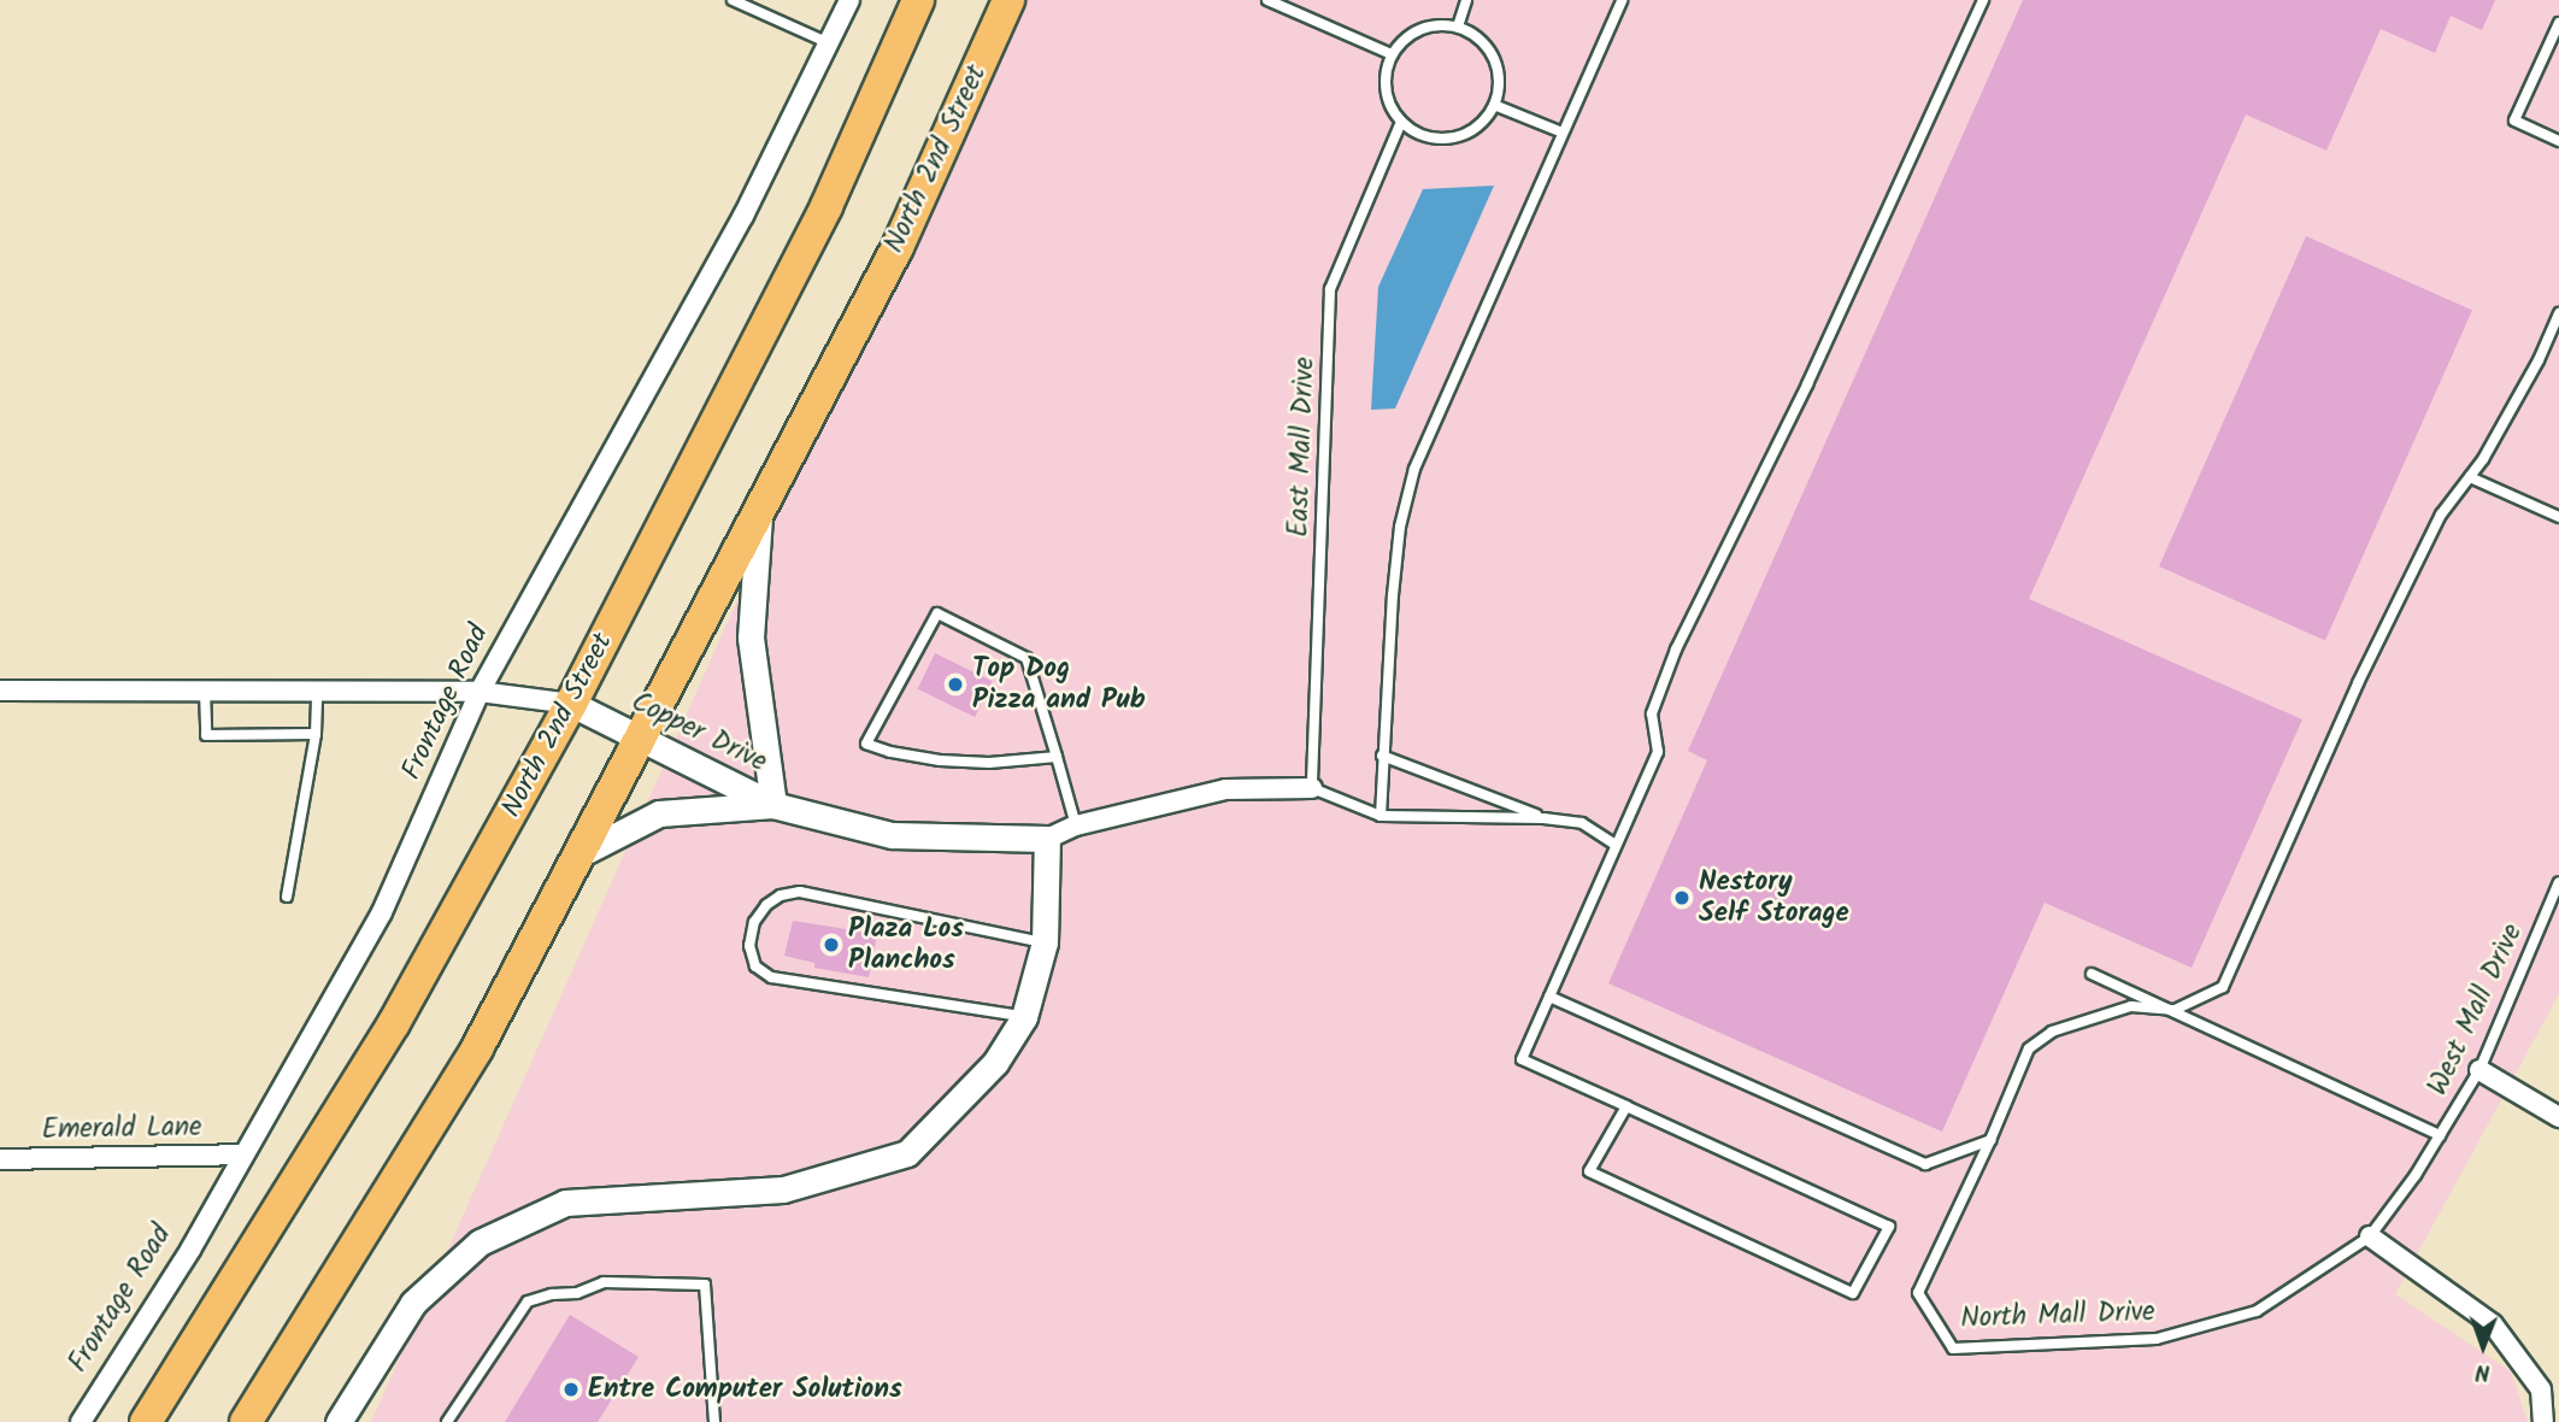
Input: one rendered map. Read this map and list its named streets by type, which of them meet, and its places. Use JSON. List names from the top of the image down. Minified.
{"streets":{"main road":["North 2nd Street"],"street":["Frontage Road","Copper Drive","Emerald Lane"],"lane":["East Mall Drive","West Mall Drive","North Mall Drive"]},"crossings":[["North 2nd Street","Copper Drive"],["East Mall Drive","Copper Drive"],["Frontage Road","Copper Drive"],["Frontage Road","Emerald Lane"],["West Mall Drive","North Mall Drive"]],"places":["Top Dog Pizza and Pub","Nestory Self Storage","Plaza Los Planchos","Entre Computer Solutions"],"north":"bottom"}
